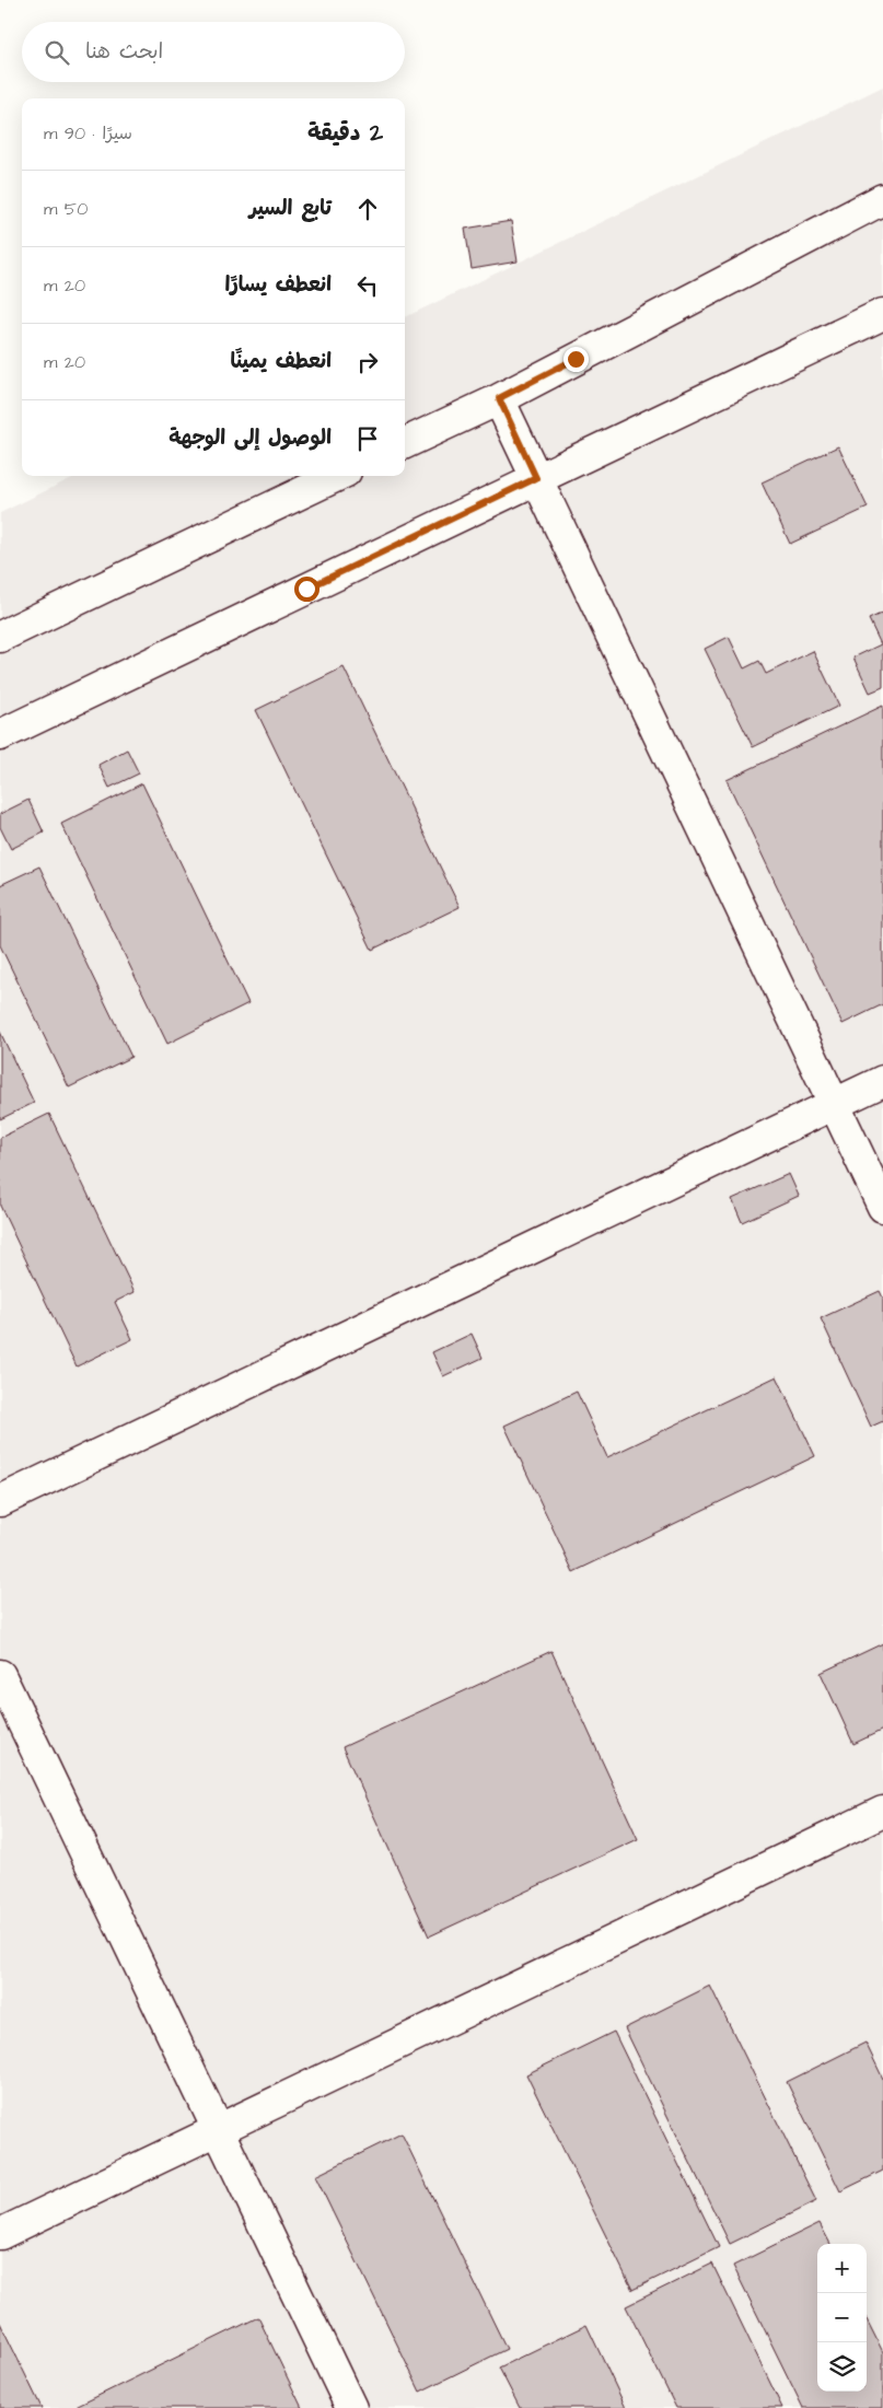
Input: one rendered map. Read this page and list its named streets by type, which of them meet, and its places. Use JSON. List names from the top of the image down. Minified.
{"page":{"search":"ابحث هنا","heading":["2 دقيقة","سيرًا · 90 m"],"list":[["تابع السير","50 m"],["انعطف يسارًا","20 m"],["انعطف يمينًا","20 m"],"الوصول إلى الوجهة"],"map_buttons":["+","−"]}}
